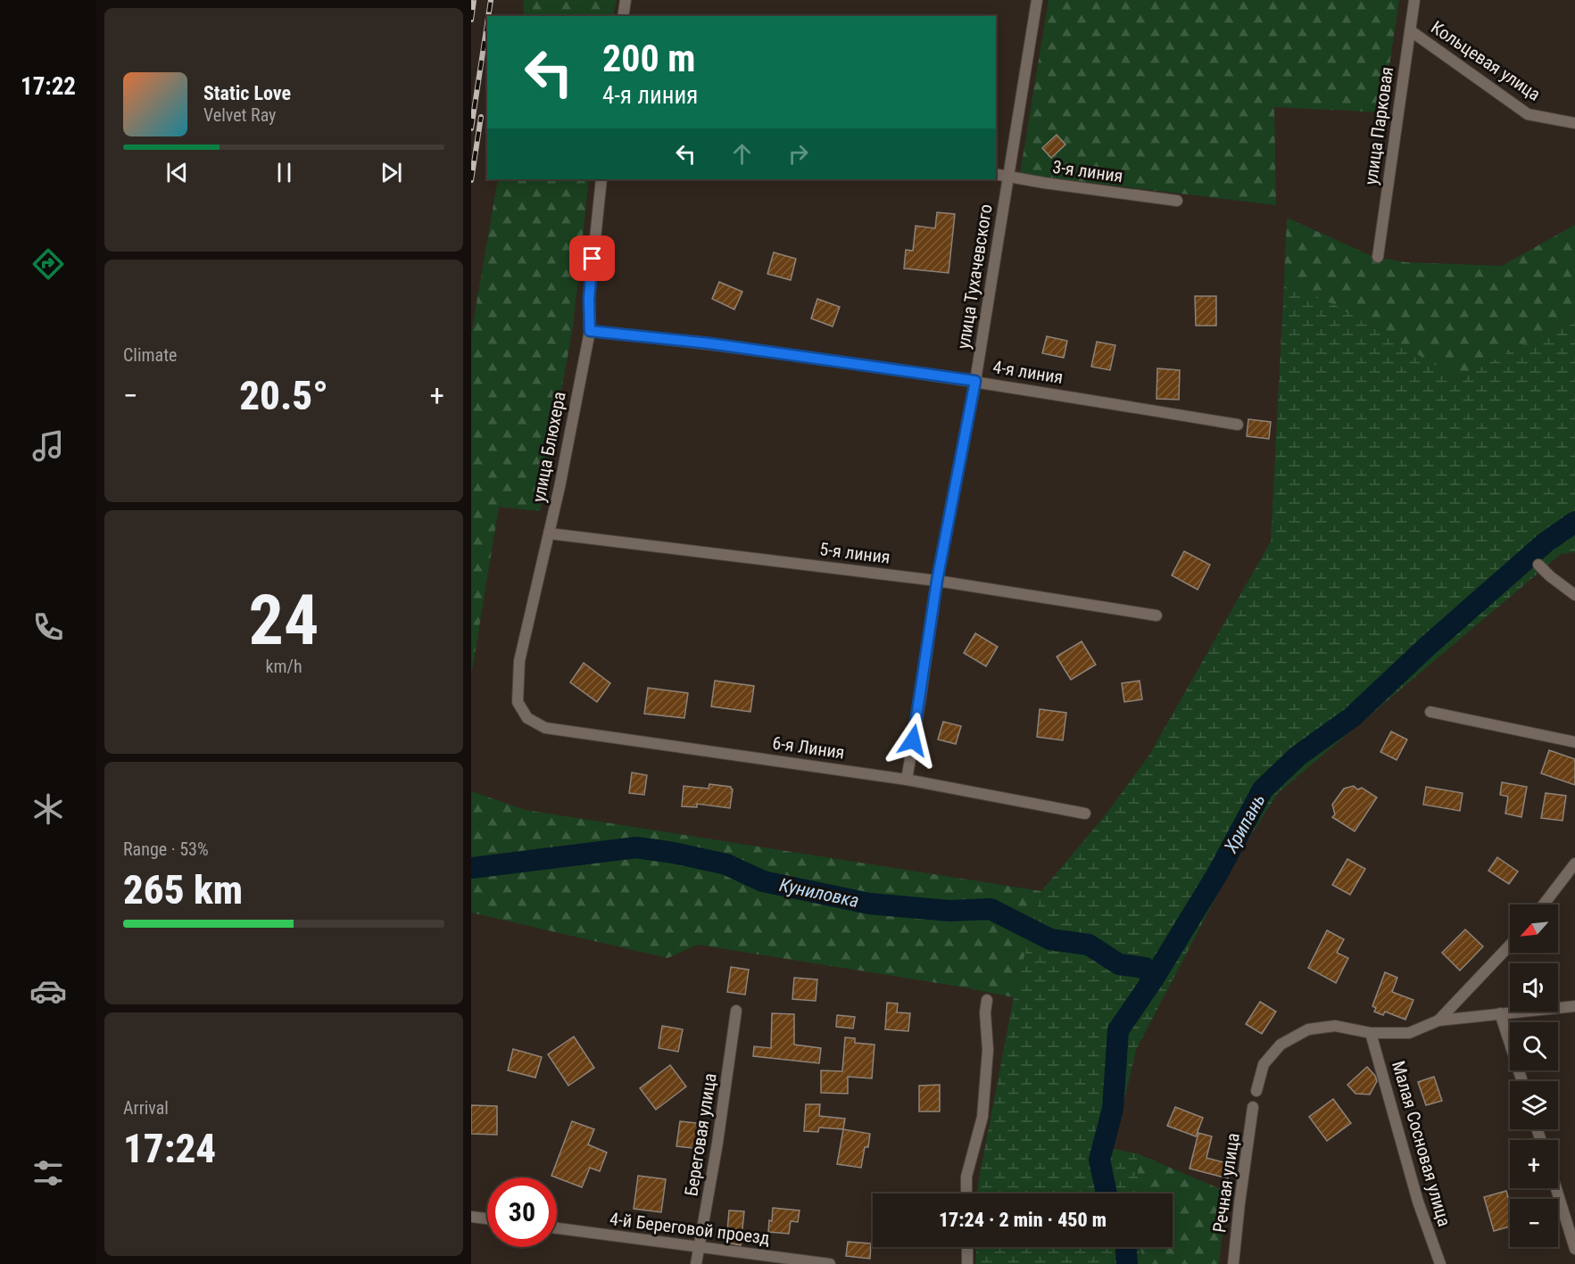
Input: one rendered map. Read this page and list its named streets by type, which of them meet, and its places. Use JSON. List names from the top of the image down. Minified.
{"streets":{"street":["Кольцевая улица","улица Парковая","3-я линия","улица Тухачевского","4-я линия","улица Блюхера","5-я линия","6-я Линия","Береговая улица","Малая Сосновая улица","Речная улица","4-й Береговой проезд"]},"crossings":[["Кольцевая улица","улица Парковая"],["3-я линия","улица Тухачевского"],["улица Тухачевского","4-я линия"],["улица Тухачевского","5-я линия"],["улица Тухачевского","6-я Линия"],["4-я линия","улица Блюхера"],["улица Блюхера","5-я линия"],["улица Блюхера","6-я Линия"],["Береговая улица","4-й Береговой проезд"]],"water":["Хрипань","Куниловка"],"north":"bottom left","page":{"tabs":"17:22","turn":["200 m","4-я линия"],"song":["Static Love","Velvet Ray"],"tile":["Climate",["24","km/h"],["Range · 53%","265 km"],["Arrival","17:24"]],"heat":["−","20.5°","+"],"map_buttons":["+","−"],"limit":"30","trip":"17:24 · 2 min · 450 m"}}
